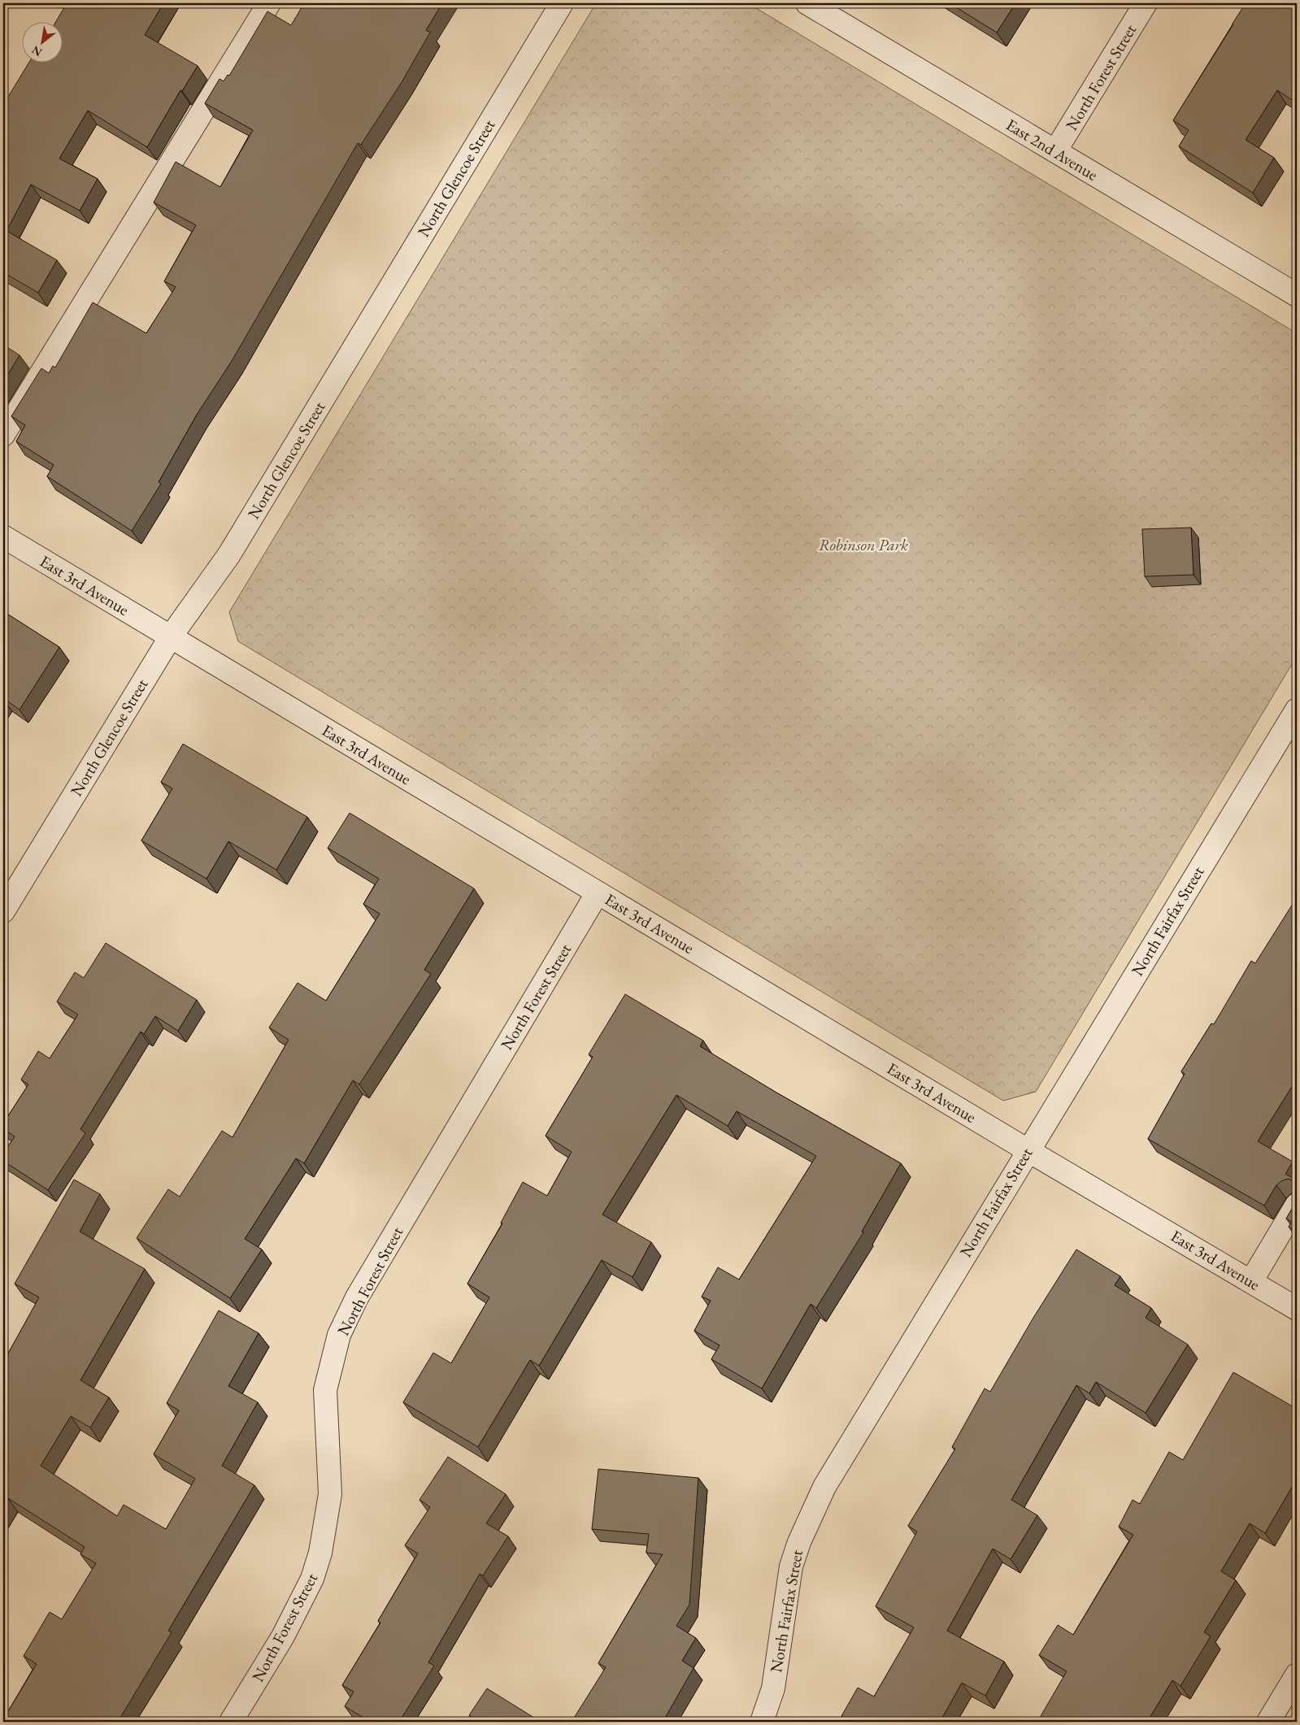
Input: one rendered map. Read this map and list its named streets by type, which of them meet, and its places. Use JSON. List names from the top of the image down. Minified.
{"streets":{"street":["North Forest Street","East 2nd Avenue","North Glencoe Street","East 3rd Avenue","North Fairfax Street"]},"crossings":[["North Forest Street","East 2nd Avenue"],["North Forest Street","East 3rd Avenue"],["North Glencoe Street","East 3rd Avenue"],["East 3rd Avenue","North Fairfax Street"]],"parks":["Robinson Park"],"north":"bottom left"}
